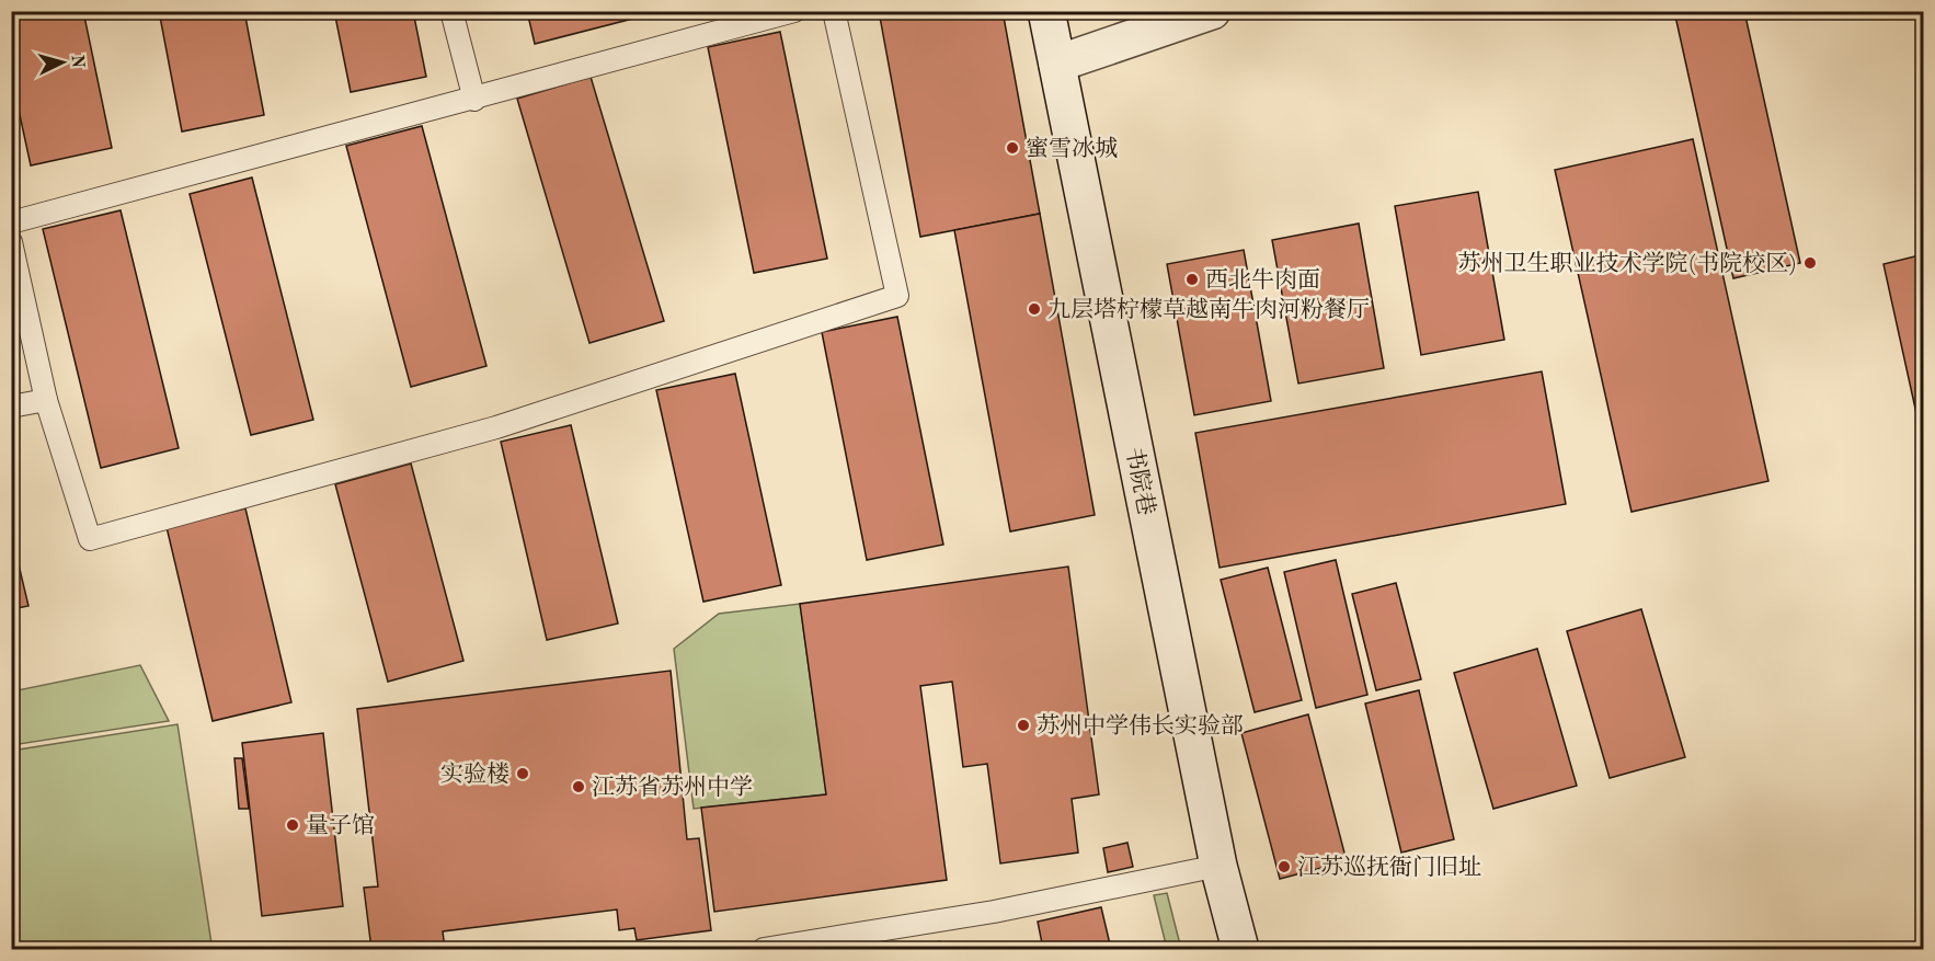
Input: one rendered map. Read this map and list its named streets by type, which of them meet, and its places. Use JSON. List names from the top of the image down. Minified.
{"streets":{"main road":["书院巷"]},"places":["蜜雪冰城","苏州卫生职业技术学院(书院校区)","西北牛肉面","九层塔柠檬草越南牛肉河粉餐厅","苏州中学伟长实验部","实验楼","江苏省苏州中学","量子馆","江苏巡抚衙门旧址"],"north":"right"}
